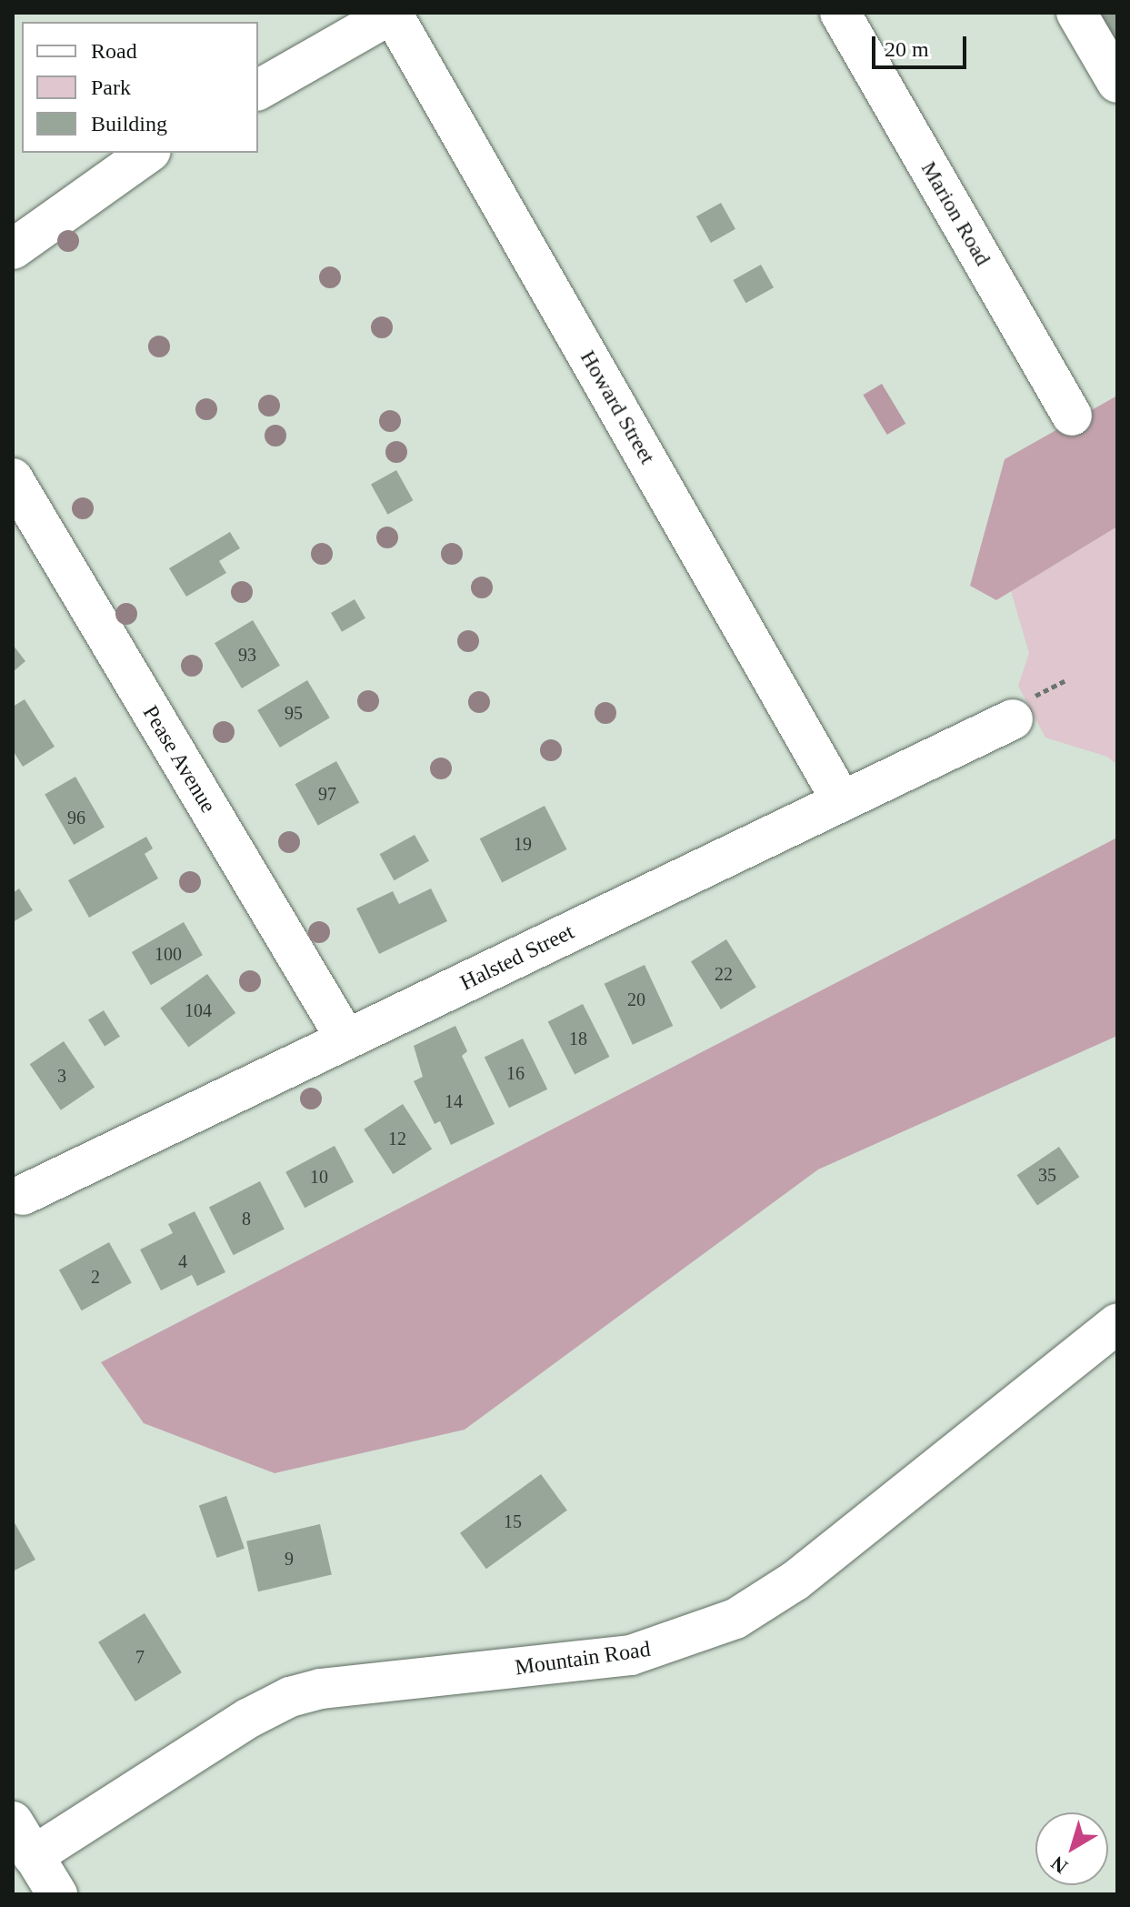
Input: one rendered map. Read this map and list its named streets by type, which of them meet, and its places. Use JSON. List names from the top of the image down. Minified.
{"streets":{"street":["Marion Road","Howard Street","Pease Avenue","Halsted Street","Mountain Road"]},"crossings":[["Howard Street","Halsted Street"],["Pease Avenue","Halsted Street"]],"house_numbers":["93","95","97","96","19","100","22","20","104","18","16","3","14","12","35","10","8","4","2","15","9","7"],"legend":["Road","Park","Building"],"scale_bar":"20 m","north":"bottom left"}
